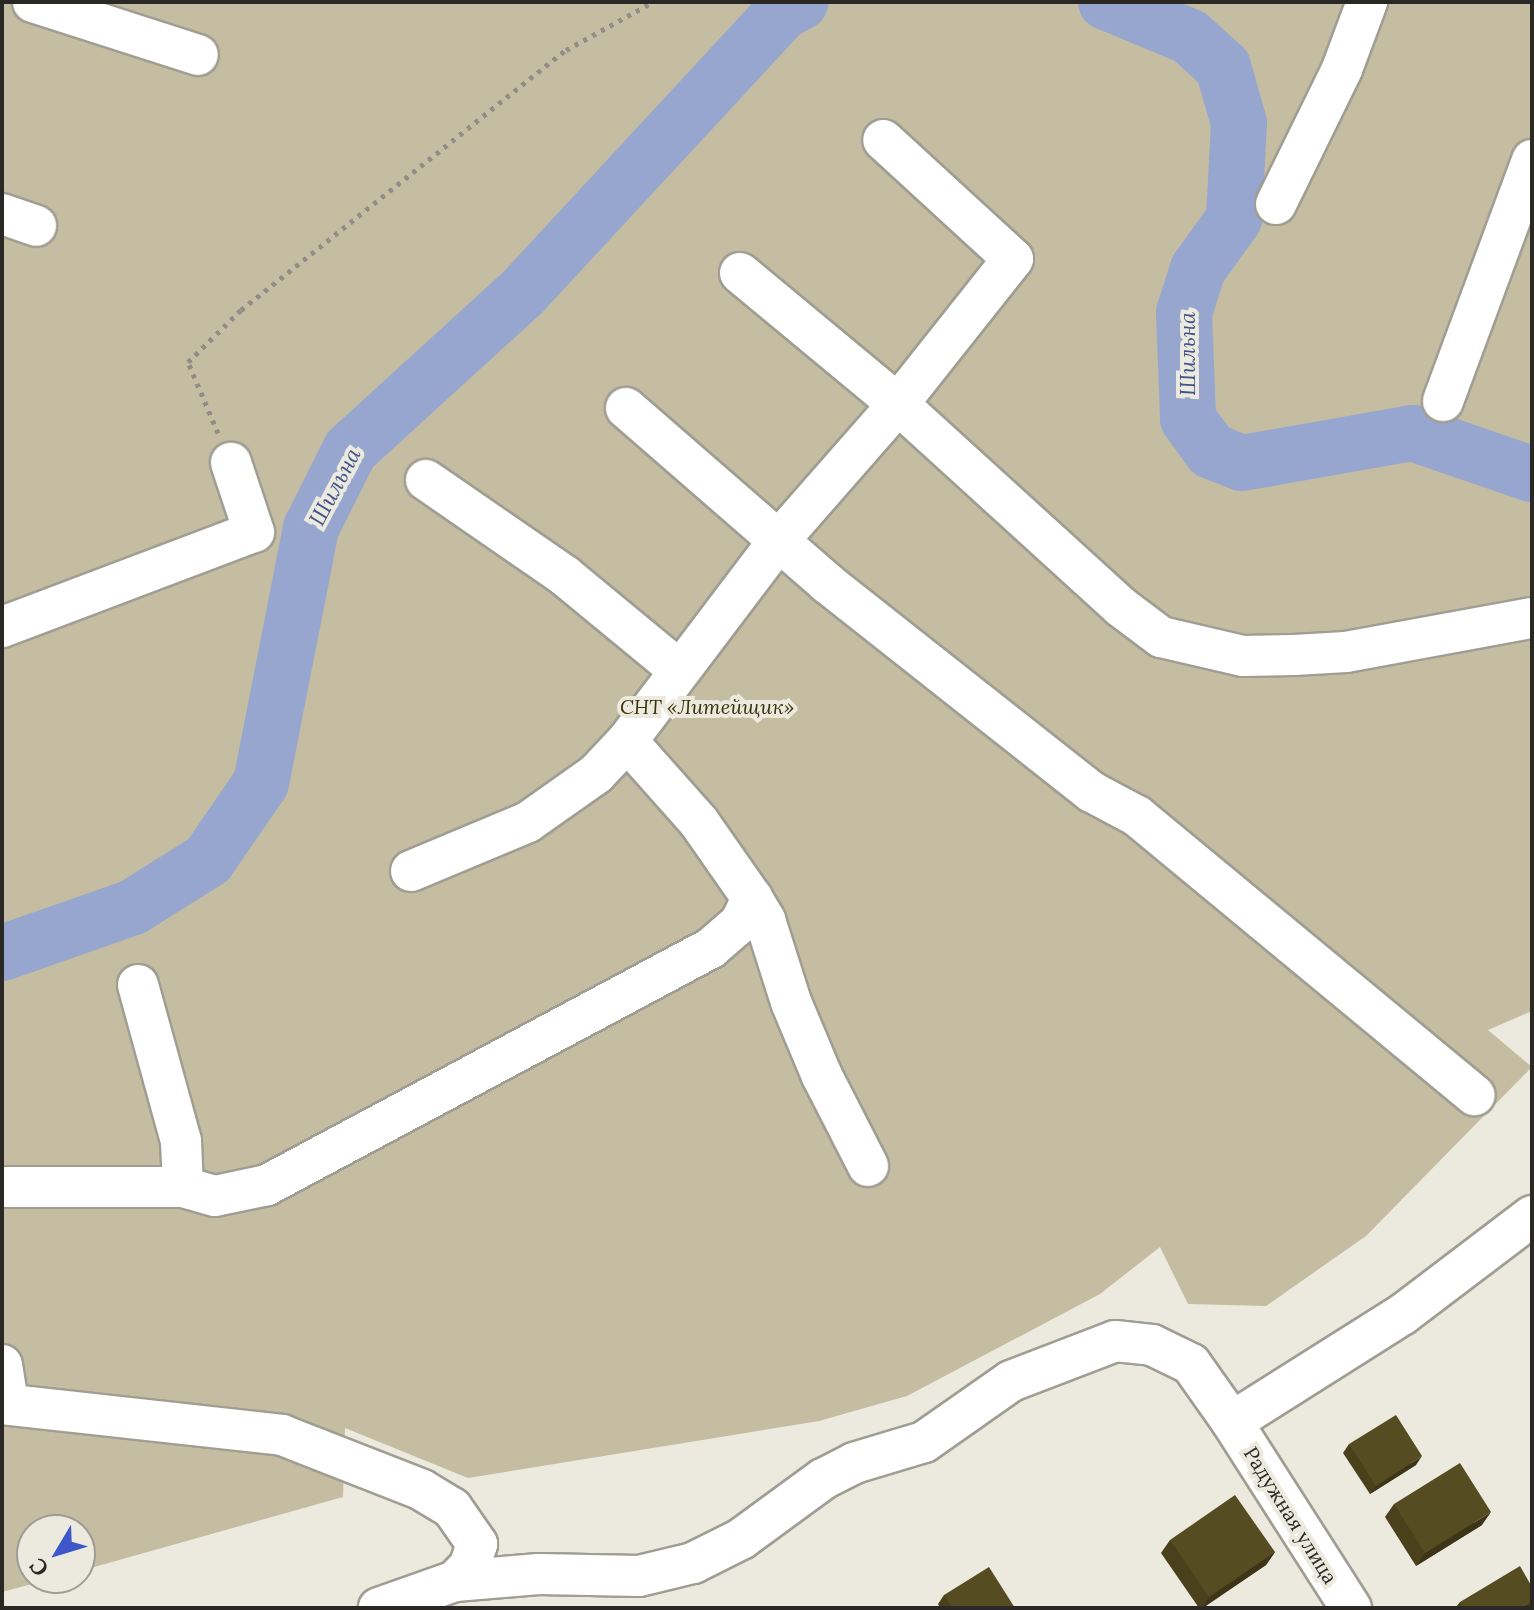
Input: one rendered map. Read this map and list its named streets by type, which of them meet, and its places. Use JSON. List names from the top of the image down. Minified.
{"streets":{"street":["Радужная улица"]},"water":["Шильна"],"parks":["СНТ «Литейщик»"],"north":"bottom left"}
